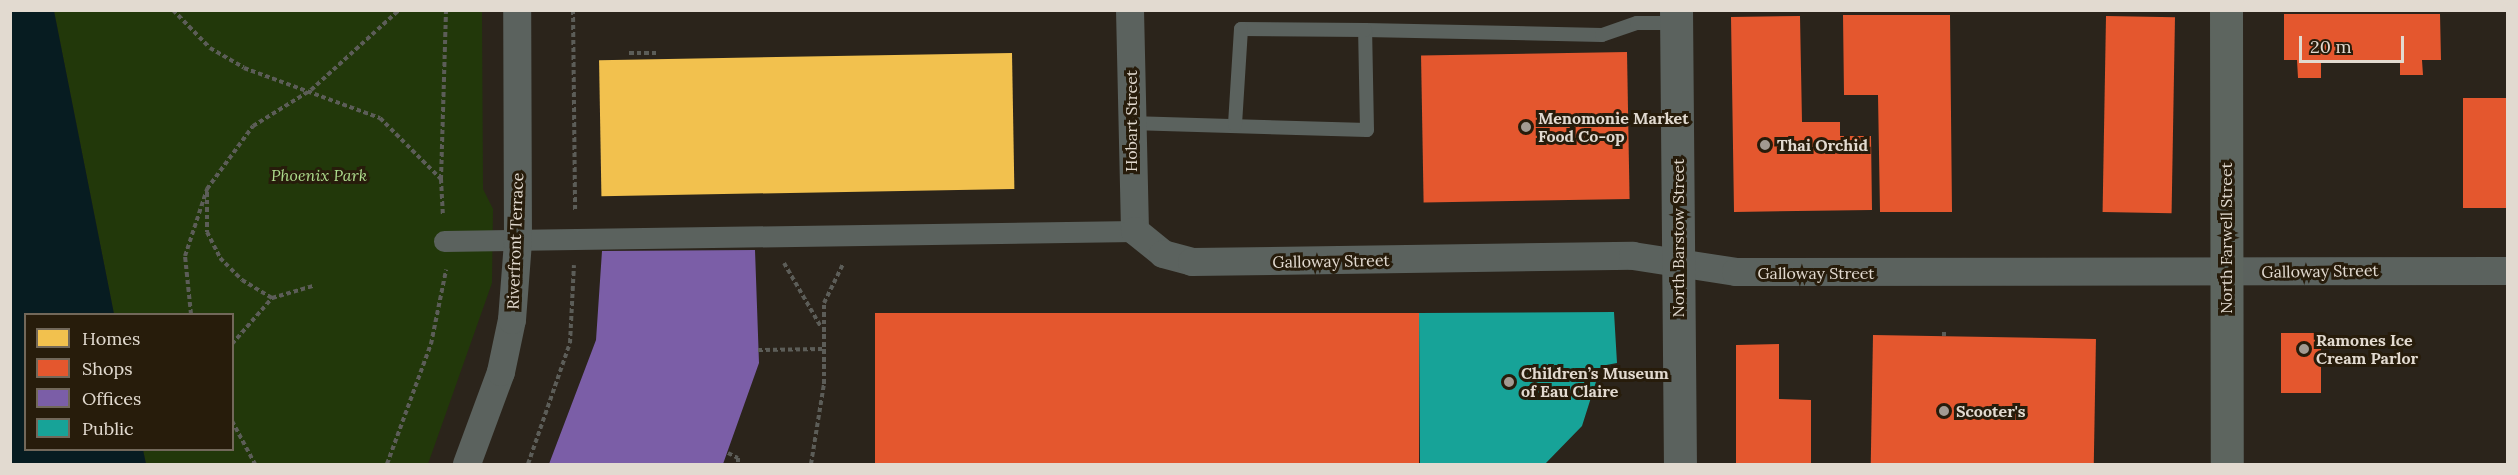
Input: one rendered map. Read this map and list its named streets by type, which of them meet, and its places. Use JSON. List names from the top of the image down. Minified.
{"streets":{"main road":["North Farwell Street"],"street":["Hobart Street","North Barstow Street","Riverfront Terrace","Galloway Street"]},"crossings":[["Hobart Street","Galloway Street"],["North Barstow Street","Galloway Street"],["North Farwell Street","Galloway Street"]],"parks":["Phoenix Park"],"places":["Menomonie Market Food Co-op","Thai Orchid","Ramones Ice Cream Parlor","Children’s Museum of Eau Claire","Scooter's"],"legend":["Homes","Shops","Offices","Public"],"scale_bar":"20 m"}
